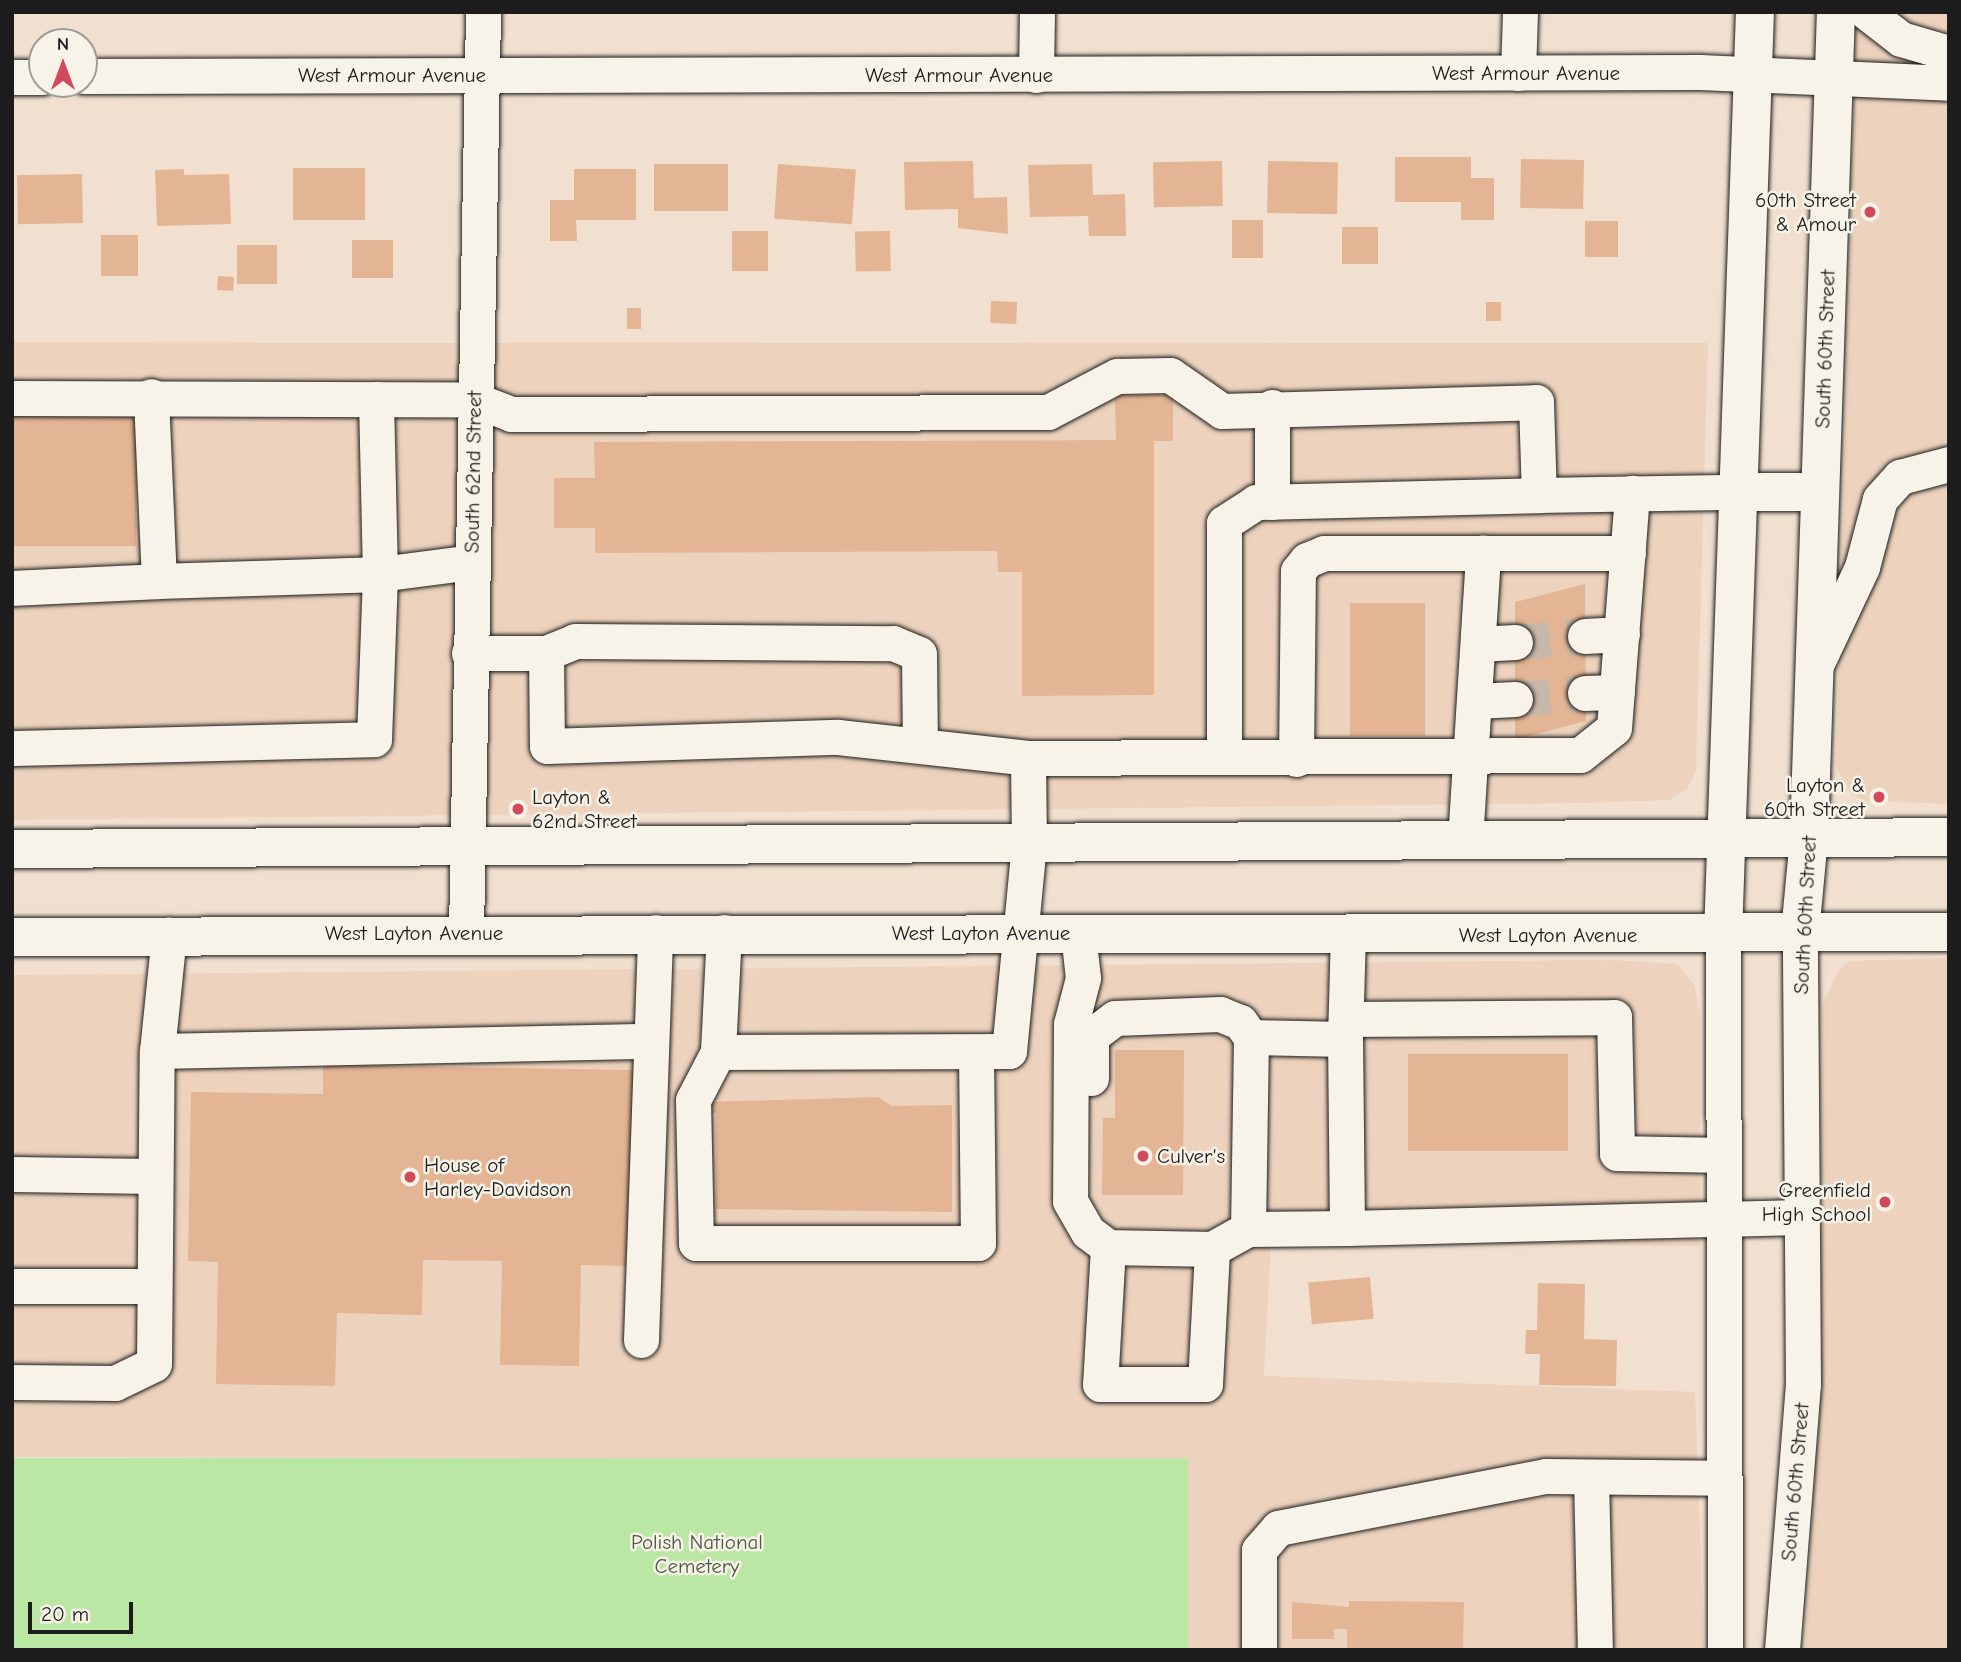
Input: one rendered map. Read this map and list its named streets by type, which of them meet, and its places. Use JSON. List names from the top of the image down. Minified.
{"streets":{"main road":["South 60th Street","West Layton Avenue"],"street":["West Armour Avenue","South 62nd Street"]},"crossings":[["West Armour Avenue","South 60th Street"],["West Armour Avenue","South 62nd Street"],["South 60th Street","West Layton Avenue"],["South 62nd Street","West Layton Avenue"]],"parks":["Polish National Cemetery"],"places":["60th Street & Amour","Layton & 60th Street","Layton & 62nd Street","Culver's","House of Harley-Davidson","Greenfield High School"],"scale_bar":"20 m","north":"top"}
